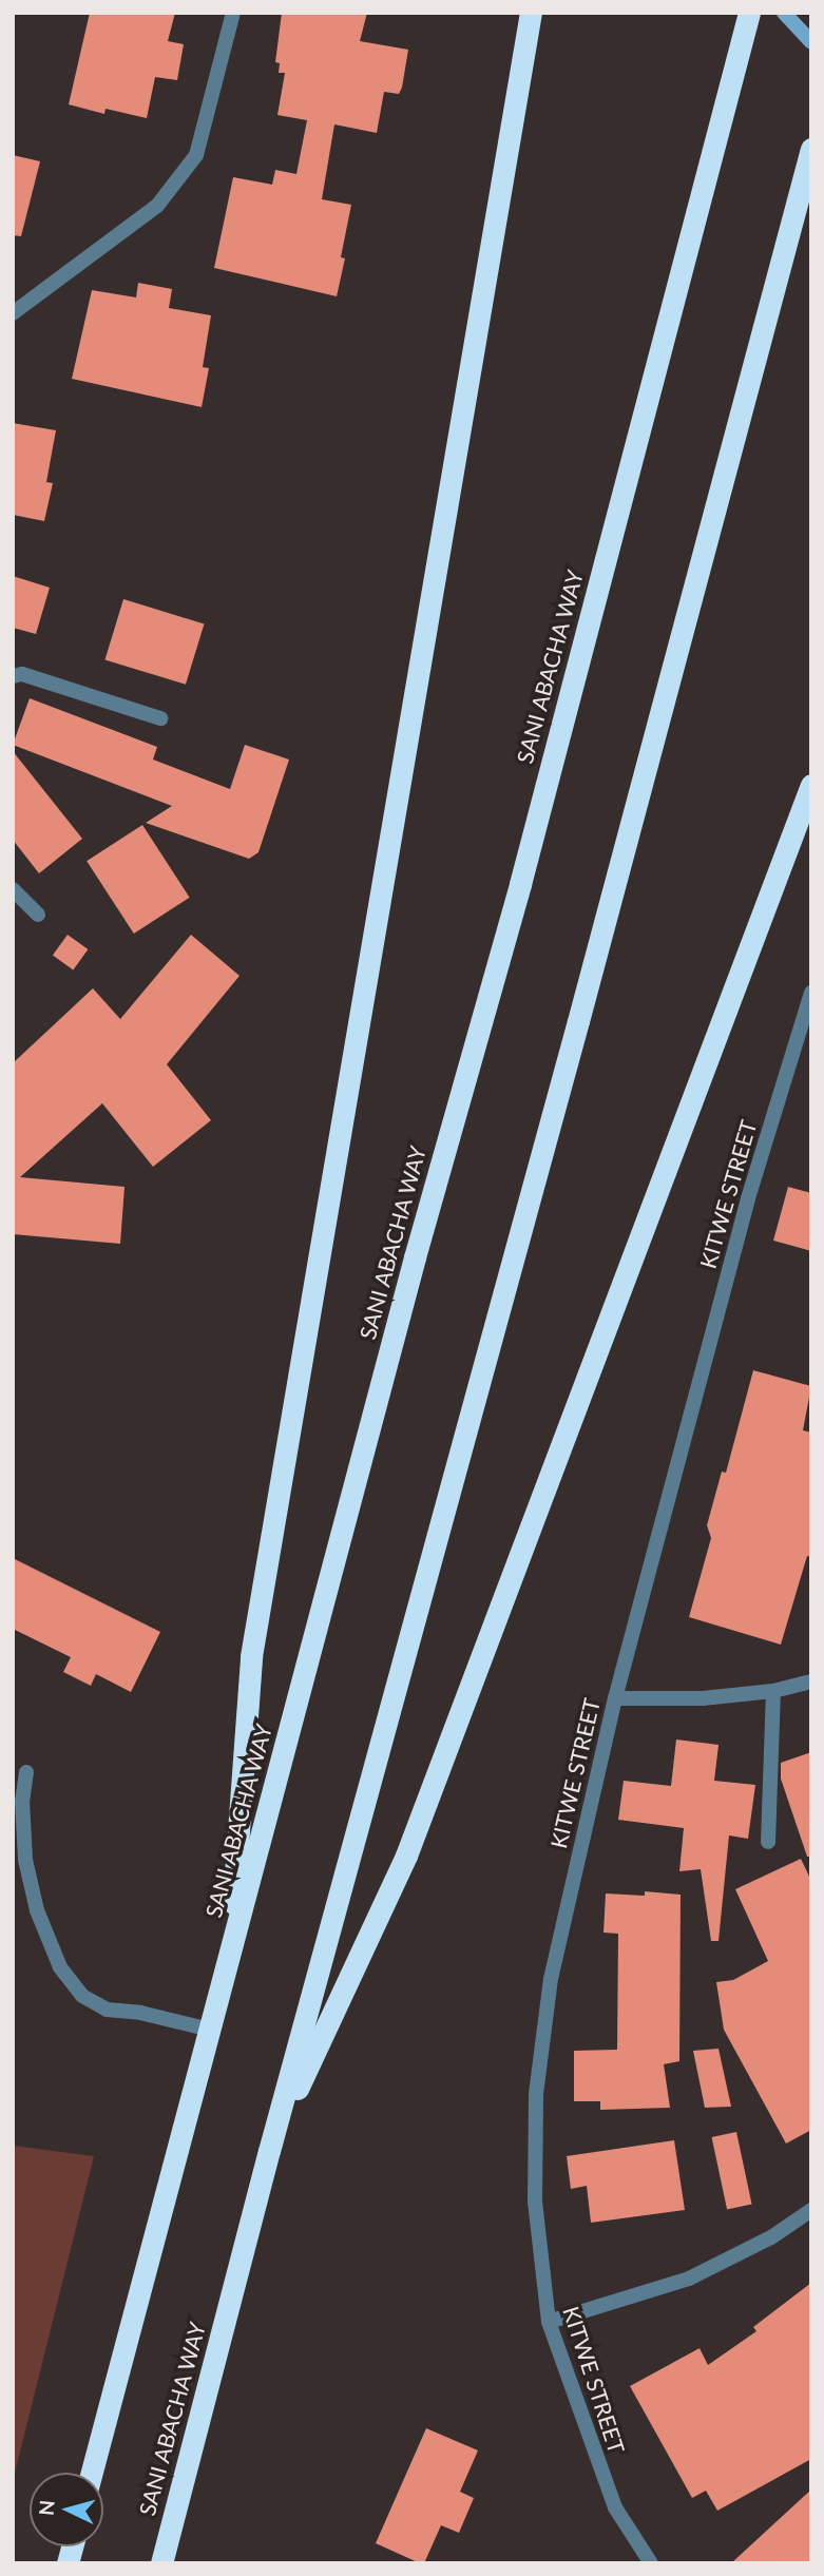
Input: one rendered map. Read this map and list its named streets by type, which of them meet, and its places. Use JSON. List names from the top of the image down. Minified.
{"streets":{"highway":["SANI ABACHA WAY"],"street":["KITWE STREET"]},"north":"left"}
